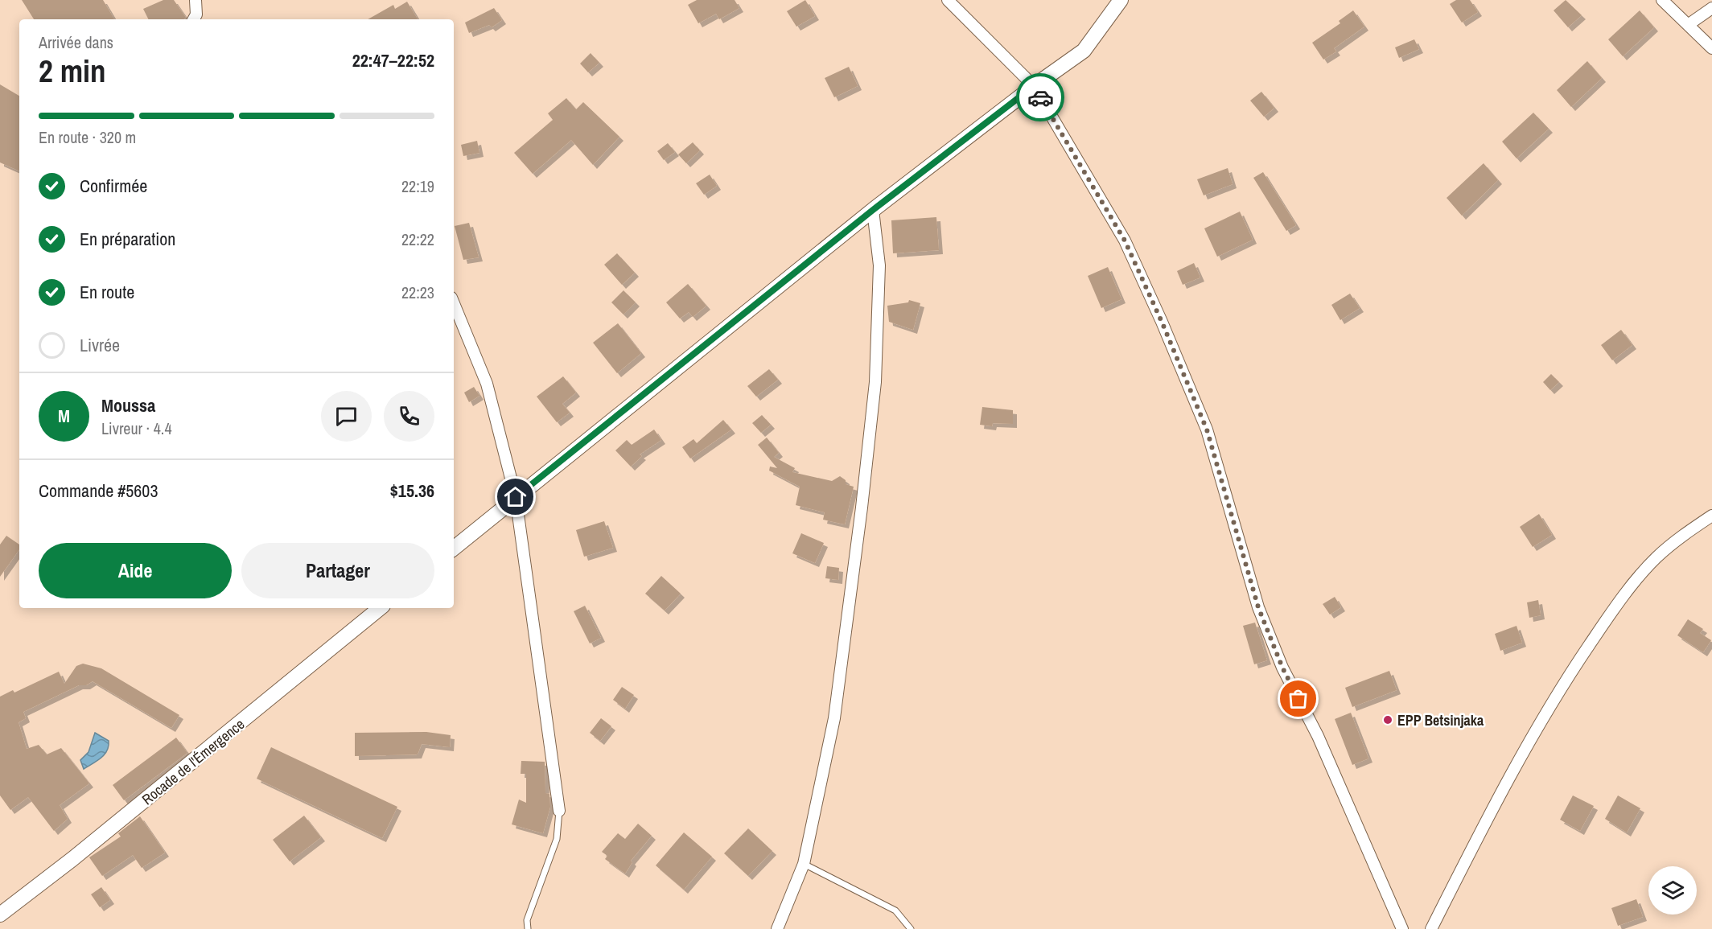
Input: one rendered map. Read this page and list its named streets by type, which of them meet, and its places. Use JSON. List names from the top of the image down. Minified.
{"streets":{"street":["Rocade de l'Émergence"]},"places":["EPP Betsinjaka"],"page":{"heading":["2 min","Arrivée dans","22:47–22:52"],"panel":["Moussa","Livreur · 4.4","Commande #5603","$15.36"],"bar":"En route · 320 m","list":[["Confirmée","22:19"],["En préparation","22:22"],["En route","22:23"],"Livrée"],"round":"M","buttons":["Aide","Partager"]}}
